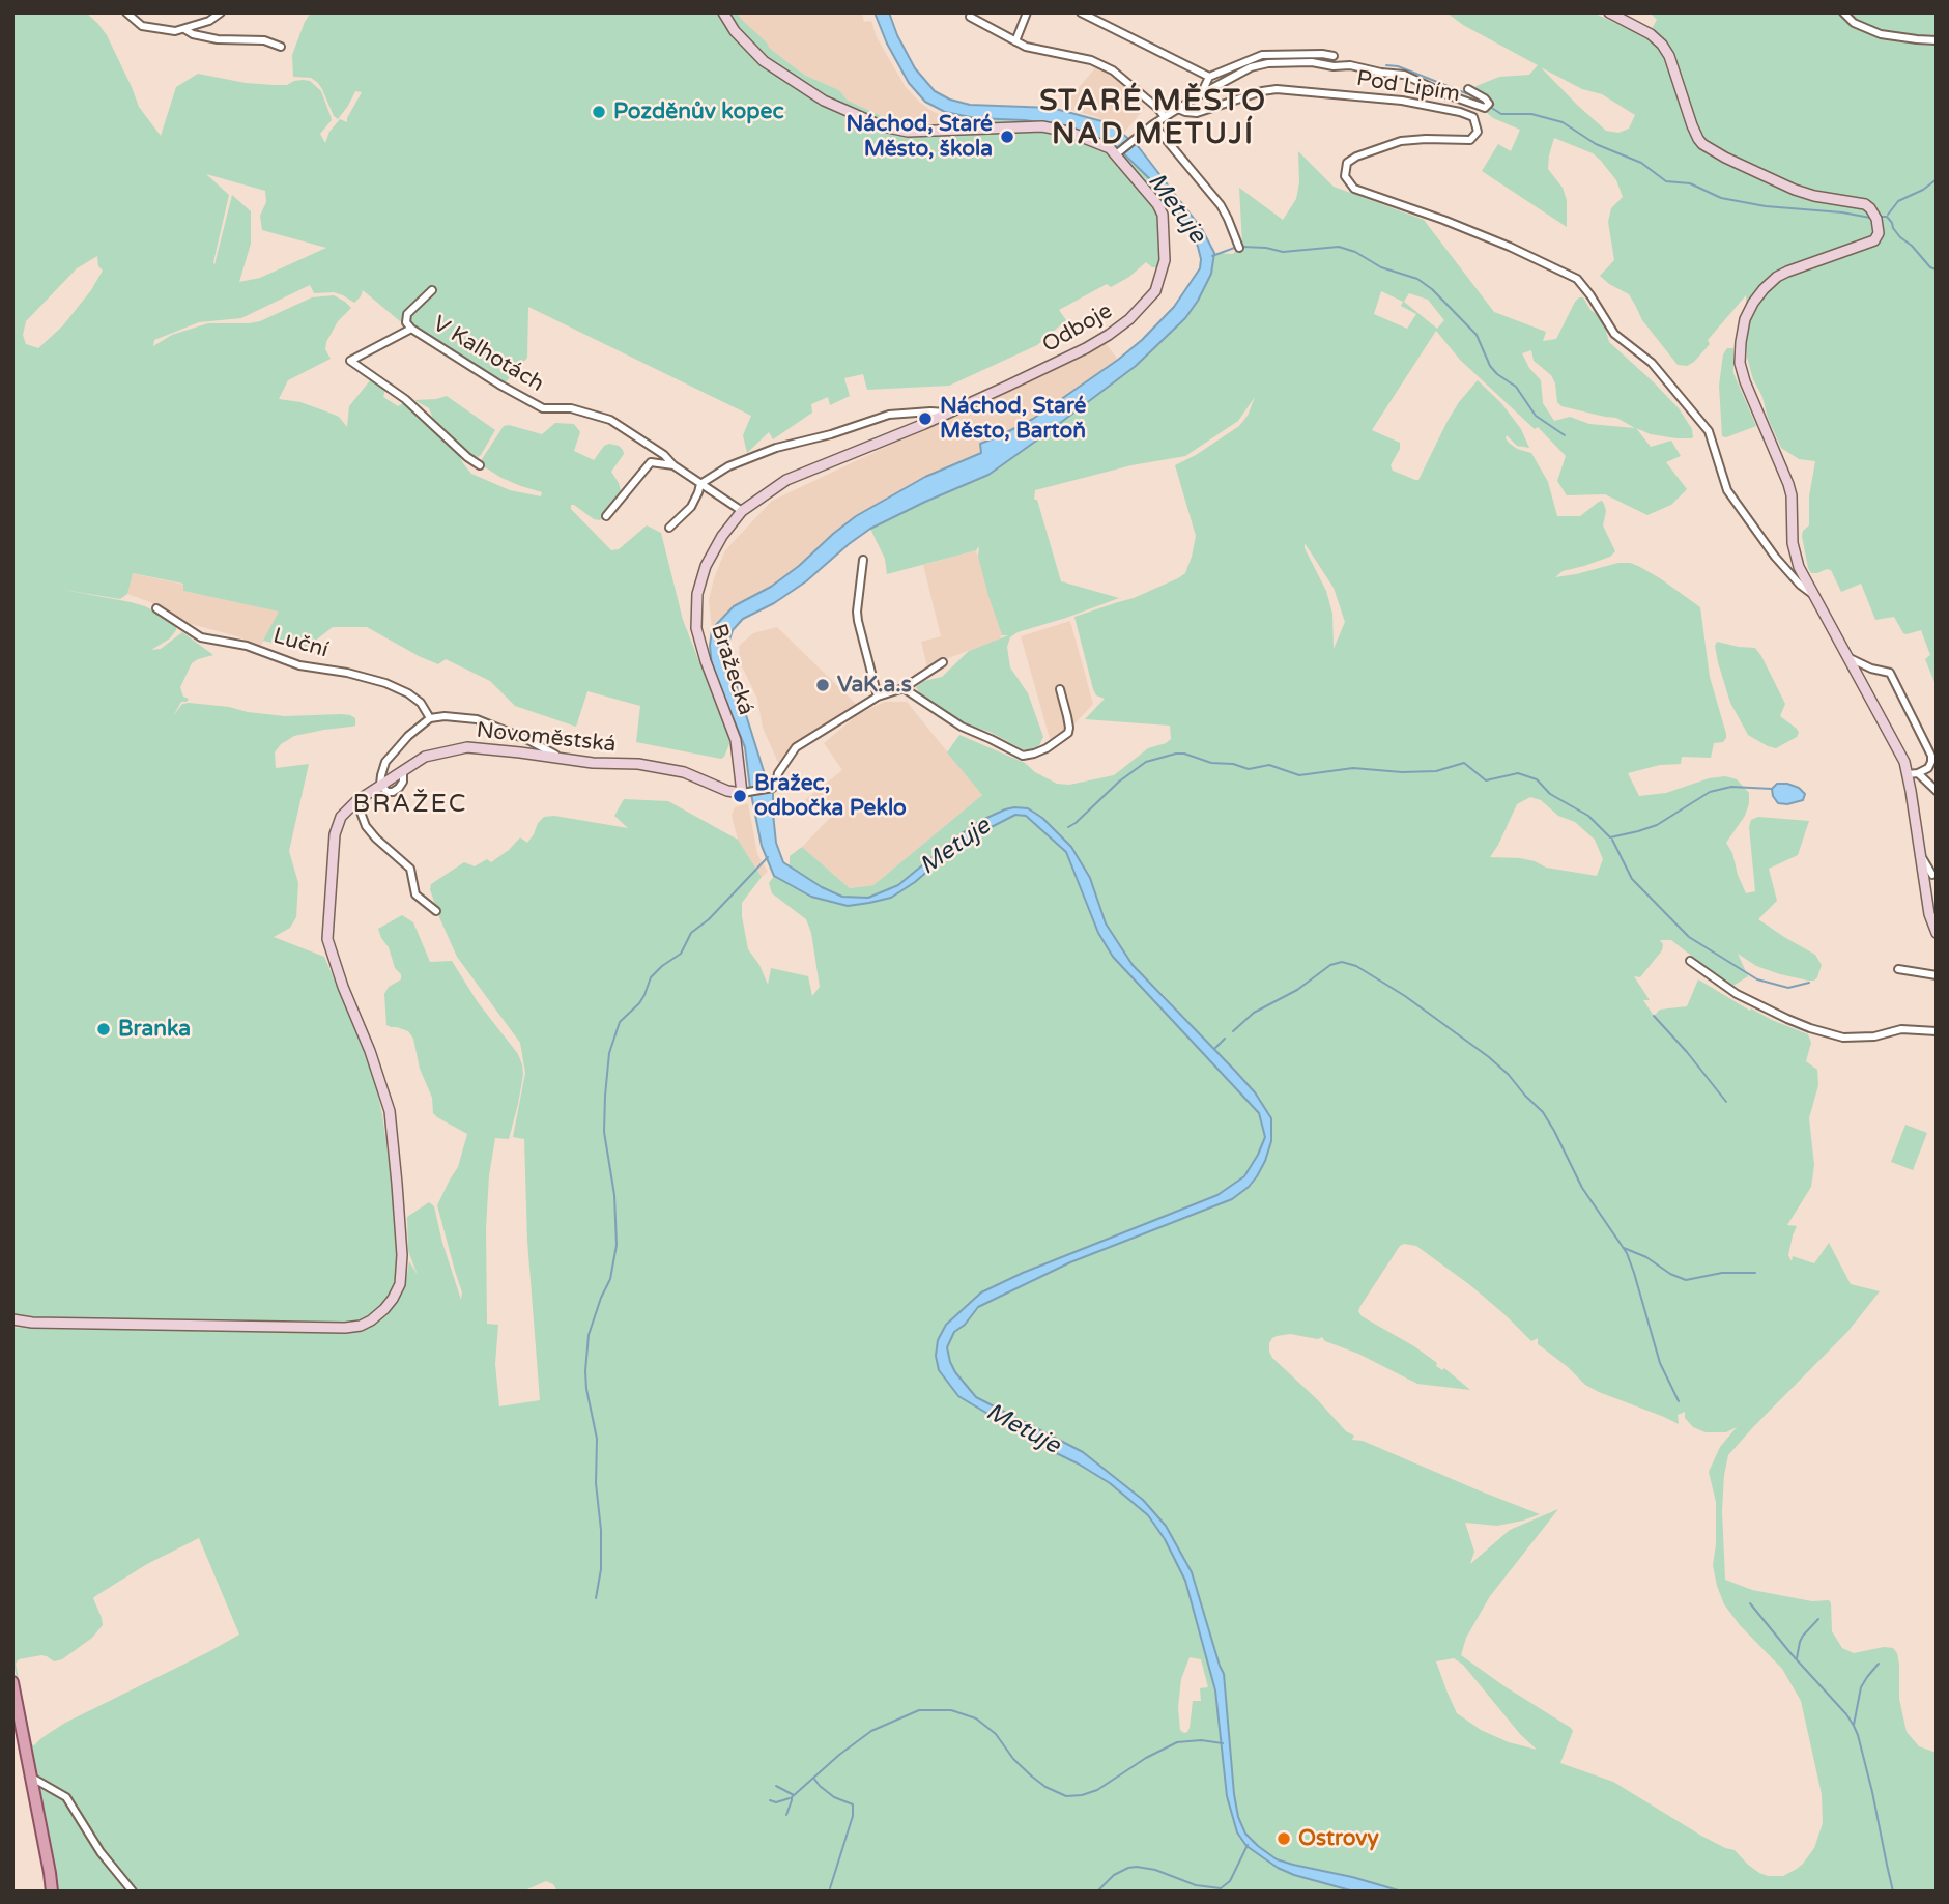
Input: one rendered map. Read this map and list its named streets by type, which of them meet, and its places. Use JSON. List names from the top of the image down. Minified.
{"streets":{"street":["Pod Lipím","Odboje","V Kalhotách","Luční","Bražecká","Novoměstská"]},"crossings":[["Odboje","V Kalhotách"],["Odboje","Bražecká"],["V Kalhotách","Bražecká"],["Bražecká","Novoměstská"]],"districts":["STARÉ MĚSTO NAD METUJÍ","BRAŽEC"],"water":["Metuje"],"places":["Pozděnův kopec","Náchod, Staré Město, škola","Náchod, Staré Město, Bartoň","VaK.a.s","Bražec, odbočka Peklo","Branka","Ostrovy"]}
